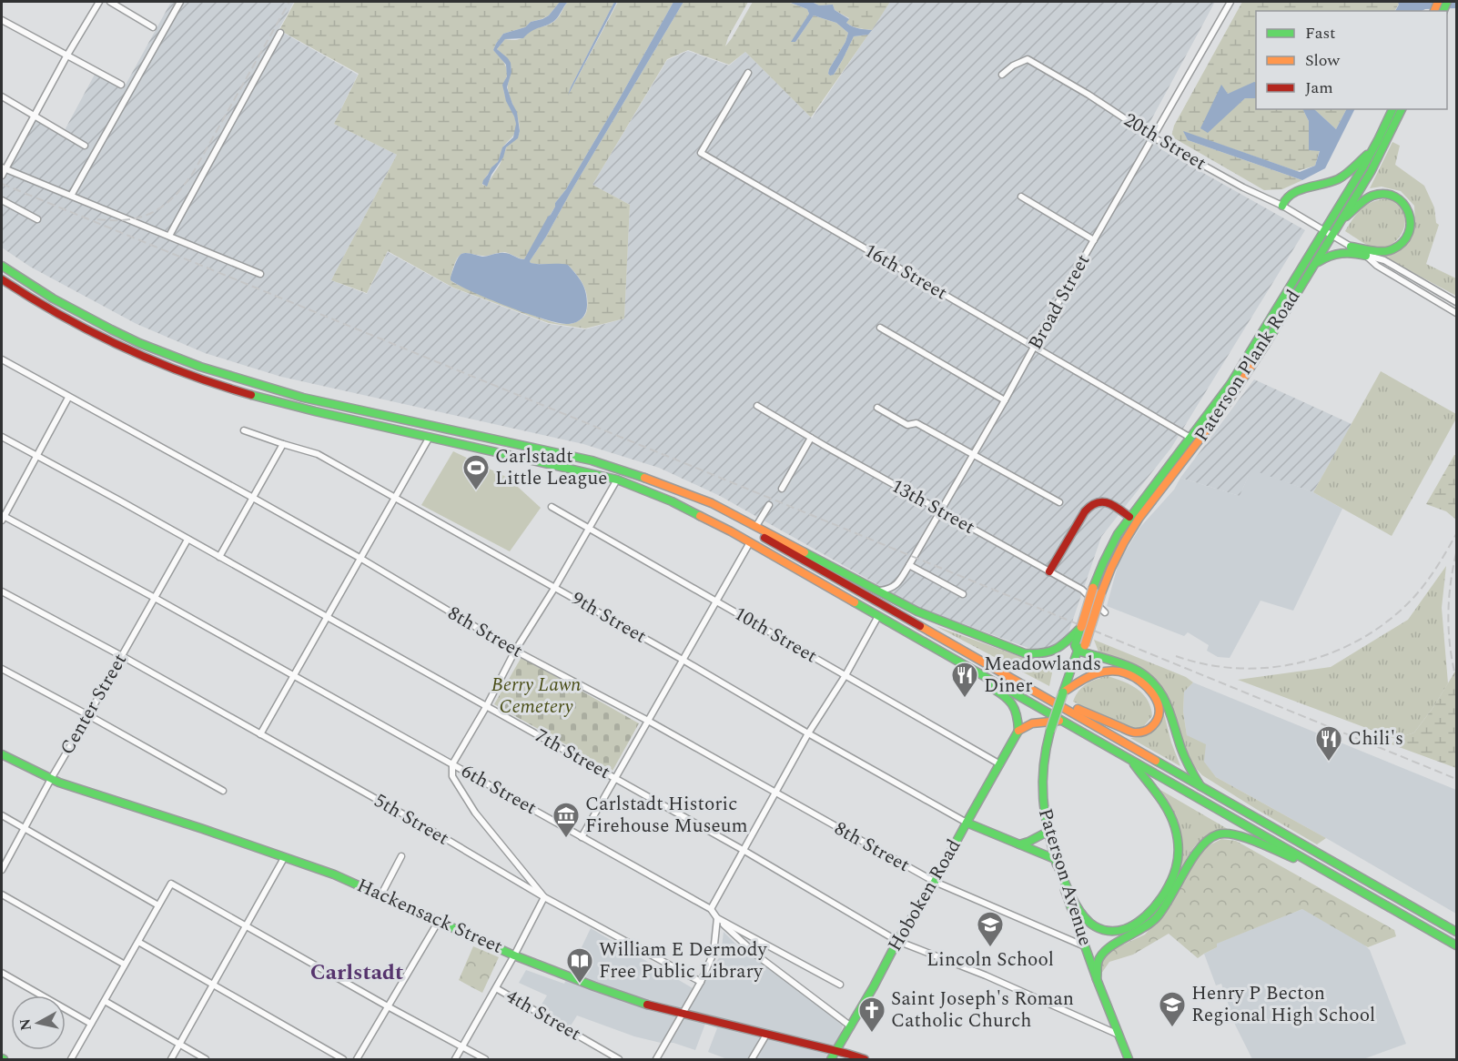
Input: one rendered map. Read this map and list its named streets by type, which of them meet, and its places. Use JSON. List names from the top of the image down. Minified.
{"streets":{"main road":["Paterson Plank Road","Paterson Avenue","Hoboken Road","Hackensack Street"],"street":["20th Street","16th Street","Broad Street","13th Street","9th Street","8th Street","10th Street","Center Street","7th Street","6th Street","5th Street","4th Street"]},"crossings":[["20th Street","Broad Street"],["20th Street","Paterson Plank Road"],["16th Street","Broad Street"],["16th Street","Paterson Plank Road"],["Broad Street","13th Street"],["Paterson Plank Road","Paterson Avenue"],["9th Street","Hoboken Road"],["8th Street","Paterson Avenue"],["8th Street","Hoboken Road"],["10th Street","Hoboken Road"],["Center Street","7th Street"],["Center Street","6th Street"],["Center Street","5th Street"],["Center Street","Hackensack Street"],["7th Street","Paterson Avenue"],["7th Street","Hoboken Road"],["Hoboken Road","Hackensack Street"]],"districts":["Carlstadt"],"parks":["Berry Lawn Cemetery"],"places":{"sports":["Carlstadt Little League"],"restaurant":["Meadowlands Diner","Chili's"],"museum":["Carlstadt Historic Firehouse Museum"],"school or university":["Lincoln School","Henry P Becton Regional High School"],"library":["William E Dermody Free Public Library"],"church":["Saint Joseph's Roman Catholic Church"]},"legend":["Fast","Slow","Jam"],"north":"left"}
